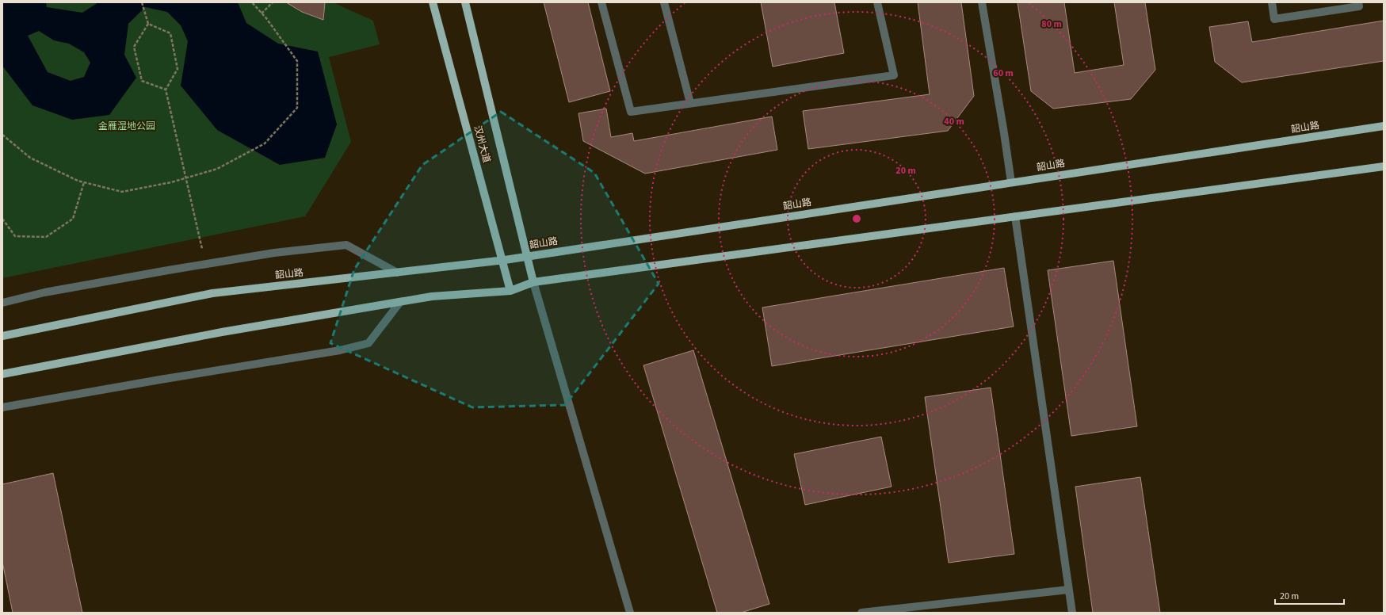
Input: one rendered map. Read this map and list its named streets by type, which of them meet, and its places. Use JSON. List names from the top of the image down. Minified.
{"streets":{"main road":["韶山路","汉州大道"]},"crossings":[["韶山路","汉州大道"]],"parks":["金雁湿地公园"],"scale_bar":"20 m","rings":["80 m","60 m","40 m","20 m"]}
